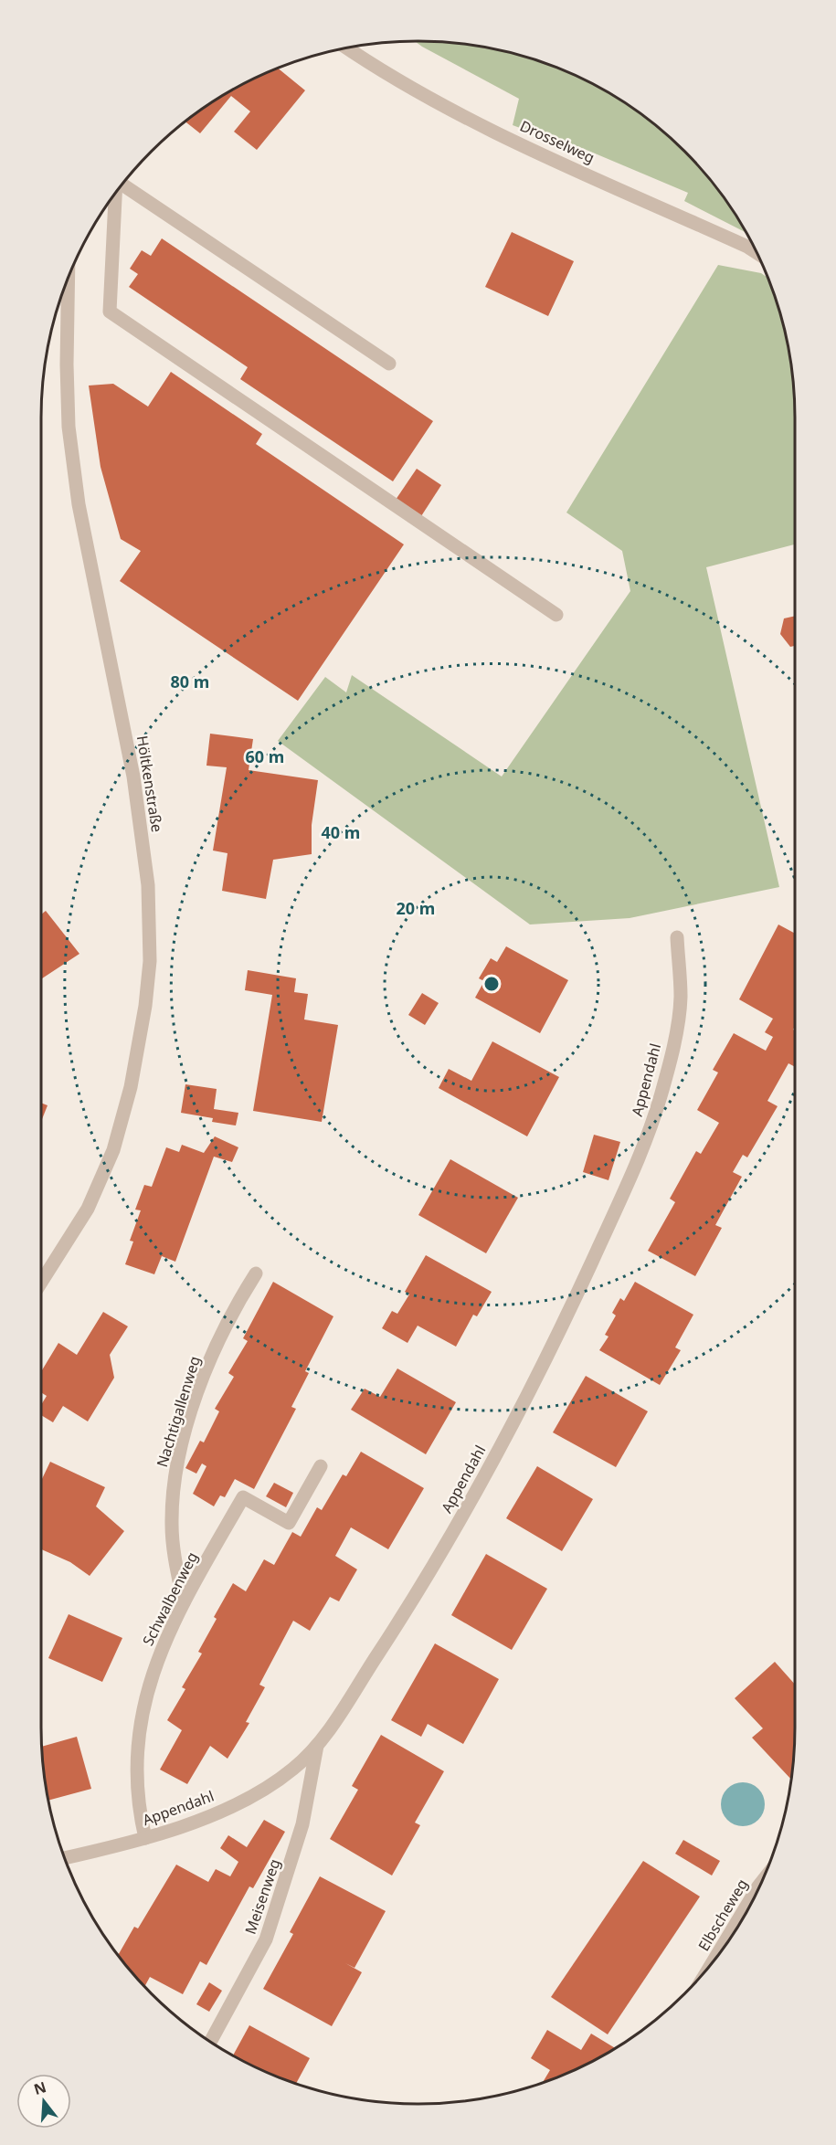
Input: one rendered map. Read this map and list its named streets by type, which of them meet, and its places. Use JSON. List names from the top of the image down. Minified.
{"streets":{"street":["Drosselweg","Höltkenstraße","Appendahl","Nachtigallenweg","Schwalbenweg","Meisenweg","Elbscheweg"]},"crossings":[["Appendahl","Schwalbenweg"],["Appendahl","Meisenweg"],["Nachtigallenweg","Schwalbenweg"]],"north":"top","rings":["80 m","60 m","40 m","20 m"]}
